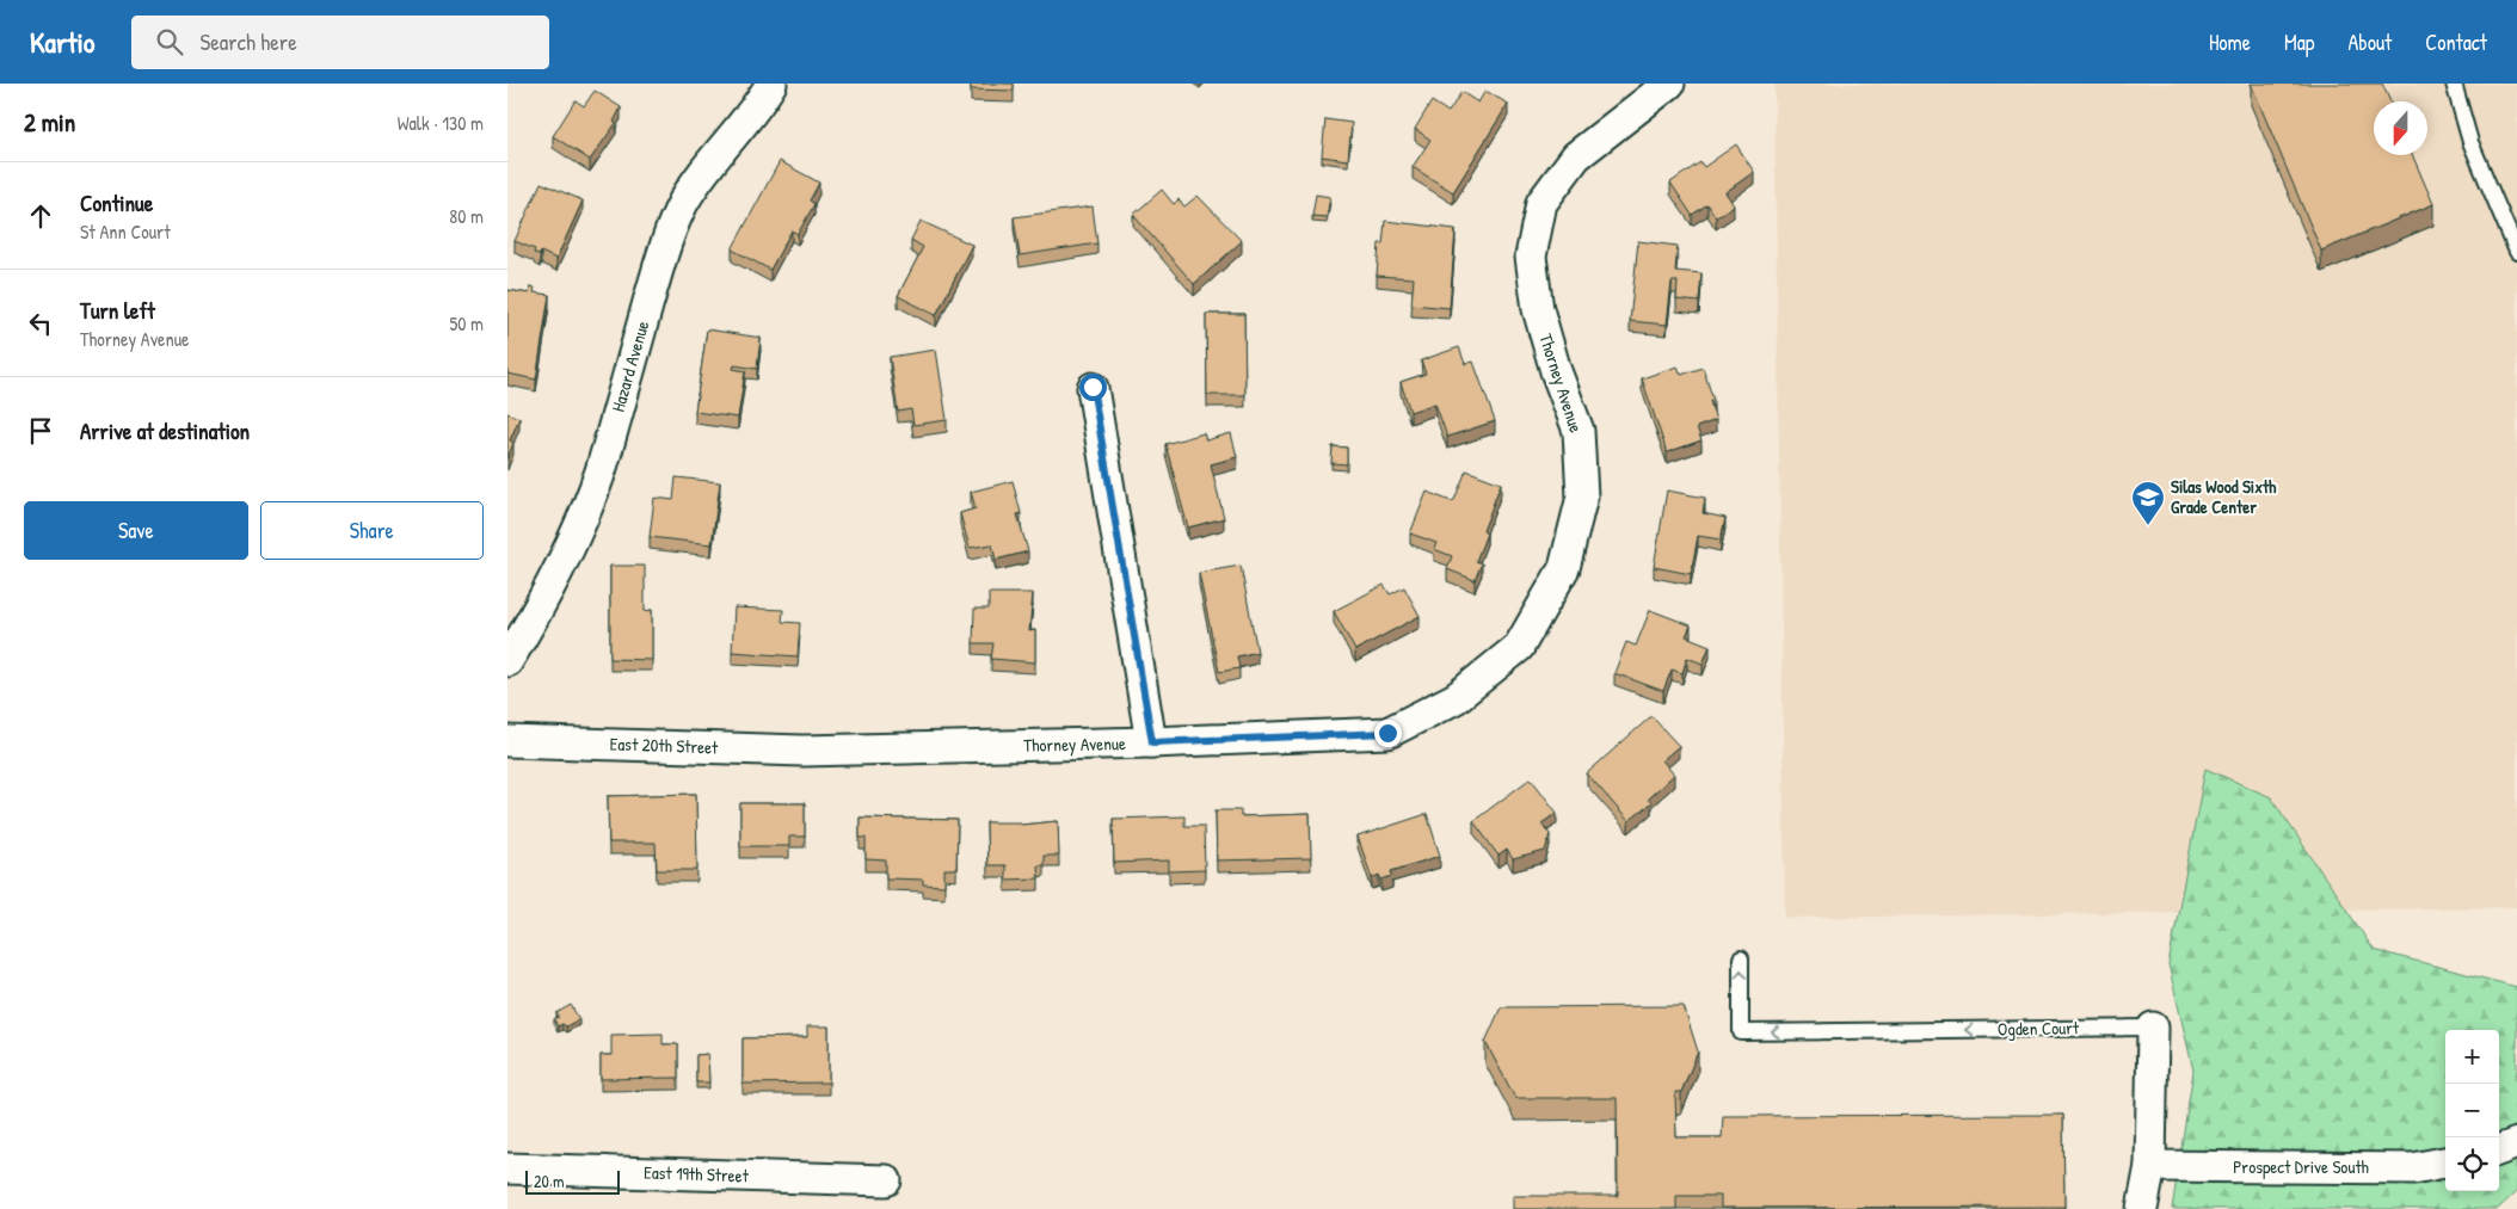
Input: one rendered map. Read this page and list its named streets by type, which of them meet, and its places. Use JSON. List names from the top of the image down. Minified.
{"streets":{"street":["Hazard Avenue","Thorney Avenue","East 20th Street","Ogden Court","Prospect Drive South","East 19th Street"]},"crossings":[["Thorney Avenue","East 20th Street"],["Ogden Court","Prospect Drive South"]],"one_way":["Ogden Court"],"places":{"school or university":["Silas Wood Sixth Grade Center"]},"scale_bar":"20 m","north":"bottom","page":{"header":"Kartio","search":"Search here","nav":["Home","Map","About","Contact"],"heading":["2 min","Walk · 130 m"],"list":[["Continue","St Ann Court","80 m"],["Turn left","Thorney Avenue","50 m"],"Arrive at destination"],"buttons":["Save","Share"],"map_buttons":["+","−"],"scale":"20 m"}}
